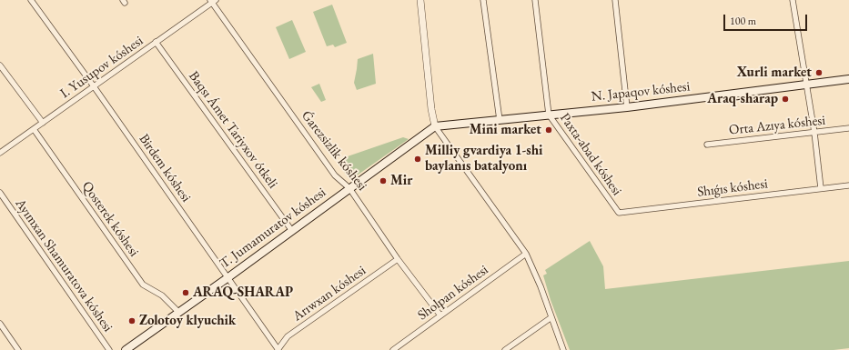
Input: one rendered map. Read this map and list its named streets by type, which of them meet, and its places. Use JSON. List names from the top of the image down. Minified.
{"streets":{"main road":["N. Japaqov kóshesi","T. Jumamuratov kóshesi"],"street":["I. Yusupov kóshesi","Orta Azıya kóshesi","Baqsı Ámet Tariyxov ótkeli","Ǵarezsizlik kóshesi","Paxta-abad kóshesi","Birdem kóshesi","Shıǵıs kóshesi","Qosterek kóshesi","Ayımxan Shamuratova kóshesi","Sholpan kóshesi","Arıwxan kóshesi"]},"crossings":[["I. Yusupov kóshesi","Baqsı Ámet Tariyxov ótkeli"],["I. Yusupov kóshesi","Ǵarezsizlik kóshesi"],["I. Yusupov kóshesi","Birdem kóshesi"],["I. Yusupov kóshesi","Qosterek kóshesi"],["N. Japaqov kóshesi","Paxta-abad kóshesi"],["N. Japaqov kóshesi","T. Jumamuratov kóshesi"],["Baqsı Ámet Tariyxov ótkeli","T. Jumamuratov kóshesi"],["Ǵarezsizlik kóshesi","T. Jumamuratov kóshesi"],["Ǵarezsizlik kóshesi","Sholpan kóshesi"],["Ǵarezsizlik kóshesi","Arıwxan kóshesi"],["Paxta-abad kóshesi","Shıǵıs kóshesi"],["Birdem kóshesi","T. Jumamuratov kóshesi"],["Birdem kóshesi","Arıwxan kóshesi"],["Qosterek kóshesi","T. Jumamuratov kóshesi"]],"places":["Xurli market","Araq-sharap","Mini market","Milliy gvardiya 1-shi baylanıs batalyonı","Mir","ARAQ-SHARAP","Zolotoy klyuchik"],"scale_bar":"100 m"}
